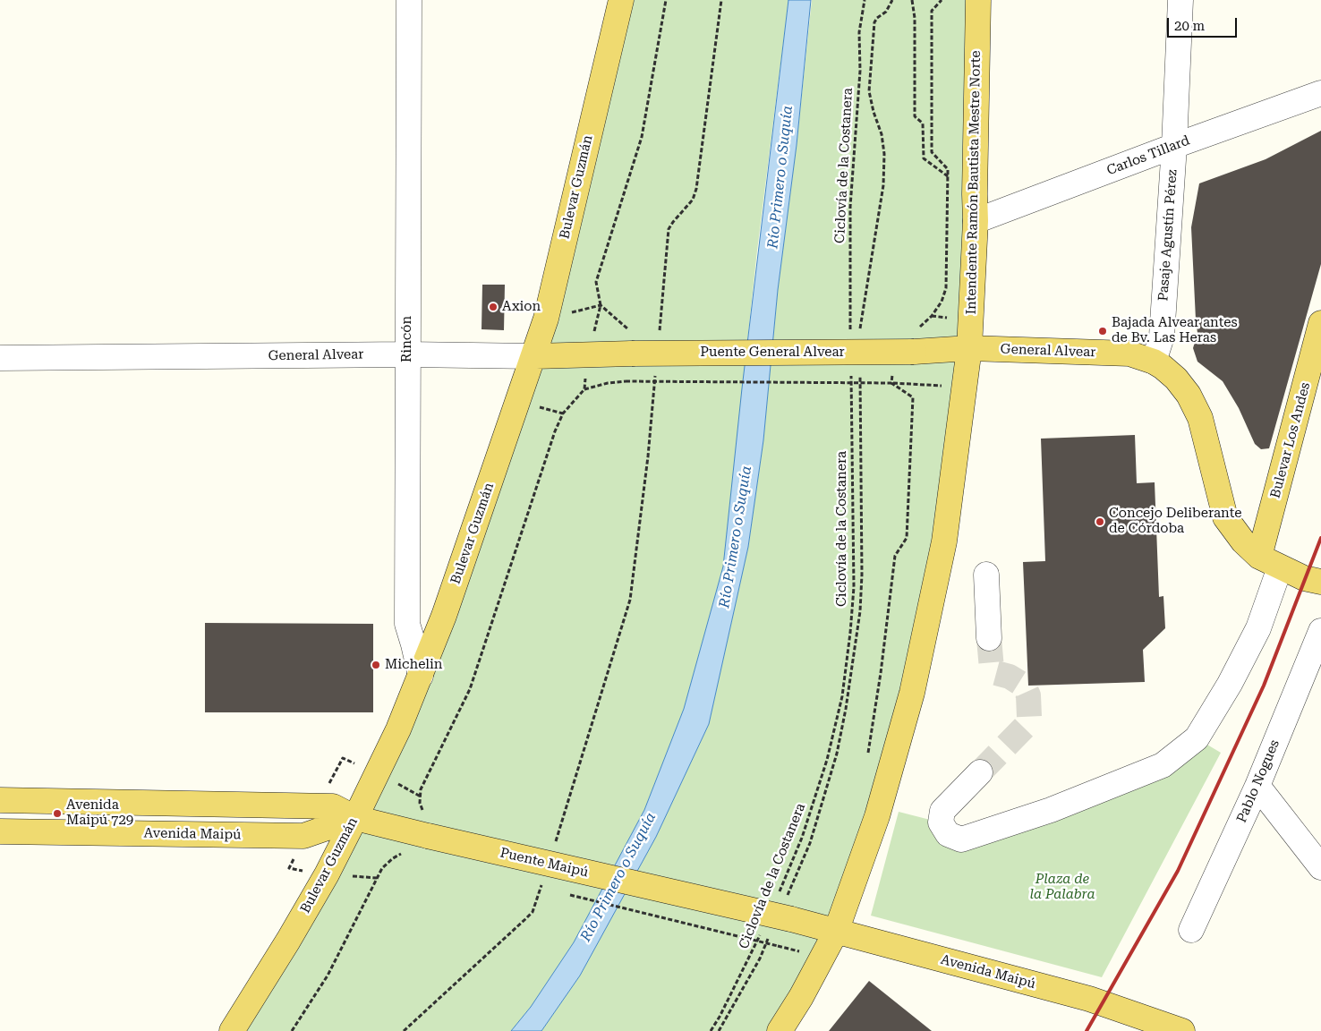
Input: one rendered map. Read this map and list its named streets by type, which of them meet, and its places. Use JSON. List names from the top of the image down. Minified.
{"streets":{"main road":["Intendente Ramón Bautista Mestre Norte","Bulevar Guzmán","General Alvear","Puente General Alvear","Bulevar Los Andes","Avenida Maipú","Puente Maipú"],"street":["Carlos Tillard","Pasaje Agustín Pérez","Rincón","Pablo Nogues"],"path":["Ciclovía de la Costanera"]},"crossings":[["Carlos Tillard","Intendente Ramón Bautista Mestre Norte"],["Carlos Tillard","Pasaje Agustín Pérez"],["Intendente Ramón Bautista Mestre Norte","General Alvear"],["Intendente Ramón Bautista Mestre Norte","Avenida Maipú"],["Bulevar Guzmán","Rincón"],["Bulevar Guzmán","General Alvear"],["Bulevar Guzmán","Avenida Maipú"],["Pasaje Agustín Pérez","General Alvear"],["Rincón","General Alvear"],["General Alvear","Puente General Alvear"],["General Alvear","Bulevar Los Andes"],["Avenida Maipú","Puente Maipú"]],"water":["Río Primero o Suquía"],"parks":["Plaza de la Palabra"],"places":["Axion","Bajada Alvear antes de Bv. Las Heras","Concejo Deliberante de Córdoba","Michelin","Avenida Maipú 729"],"scale_bar":"20 m"}
